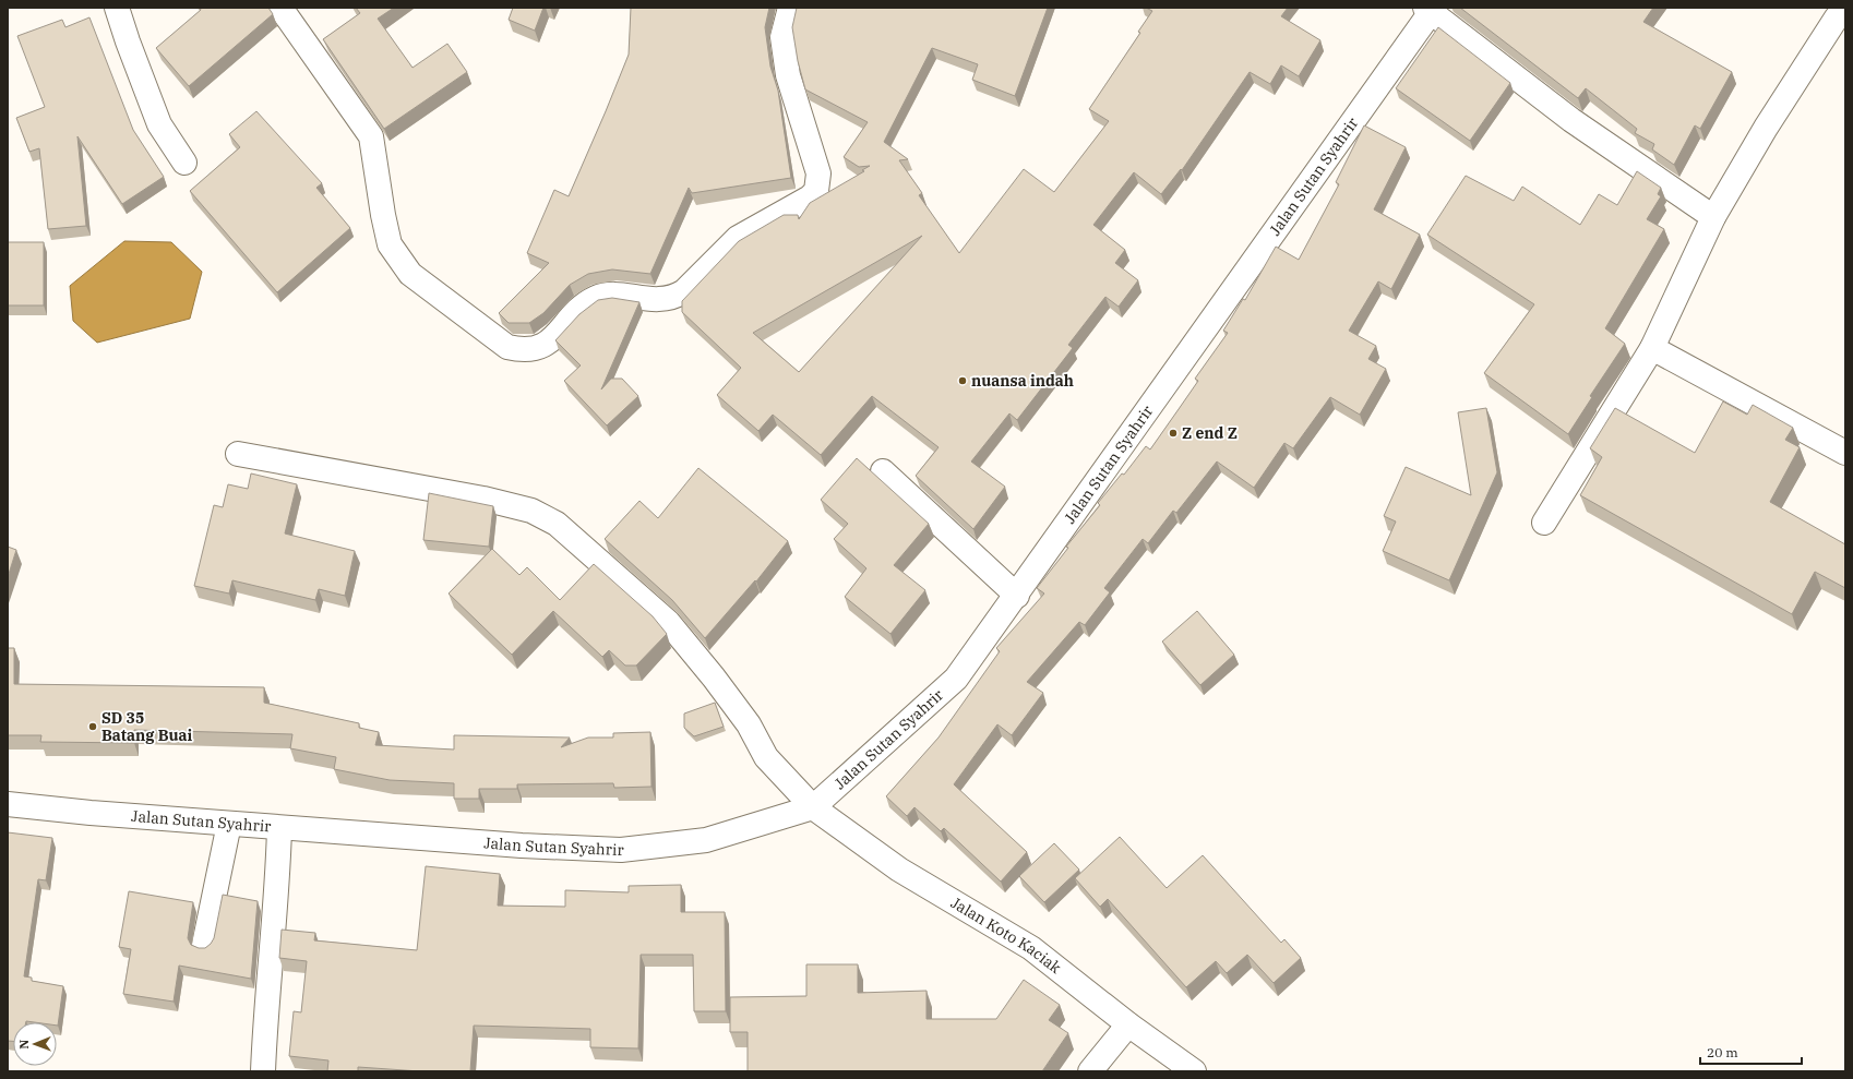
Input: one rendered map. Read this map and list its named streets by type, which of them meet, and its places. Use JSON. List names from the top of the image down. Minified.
{"streets":{"street":["Jalan Sutan Syahrir","Jalan Koto Kaciak"]},"crossings":[["Jalan Sutan Syahrir","Jalan Koto Kaciak"]],"places":["nuansa indah","Z end Z","SD 35 Batang Buai"],"scale_bar":"20 m","north":"left"}
